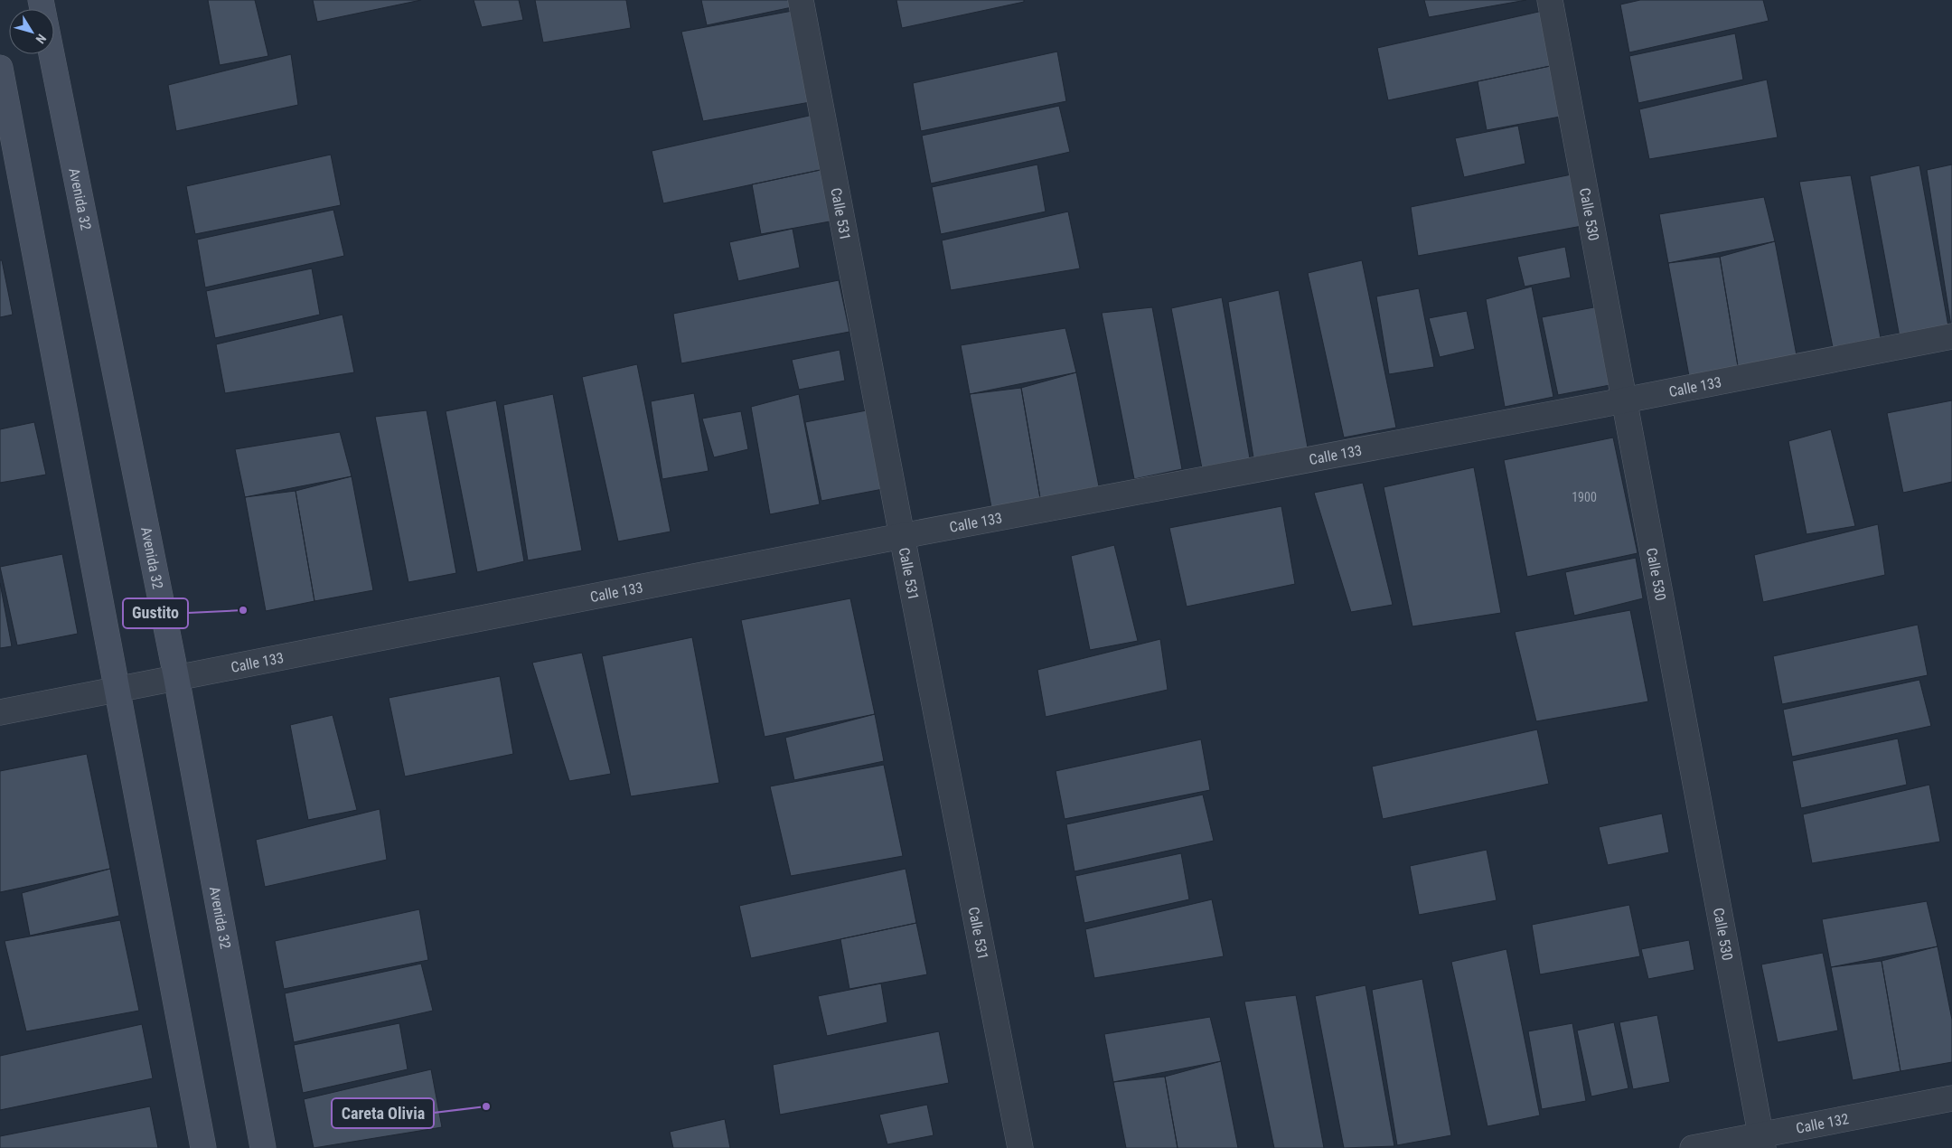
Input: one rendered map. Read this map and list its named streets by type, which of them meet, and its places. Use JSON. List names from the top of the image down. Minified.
{"streets":{"main road":["Avenida 32"],"street":["Calle 531","Calle 530","Calle 133","Calle 132"]},"crossings":[["Avenida 32","Calle 133"],["Calle 531","Calle 133"],["Calle 530","Calle 133"],["Calle 530","Calle 132"]],"places":["Gustito","Careta Olivia"],"house_numbers":["1900"],"north":"bottom right"}
